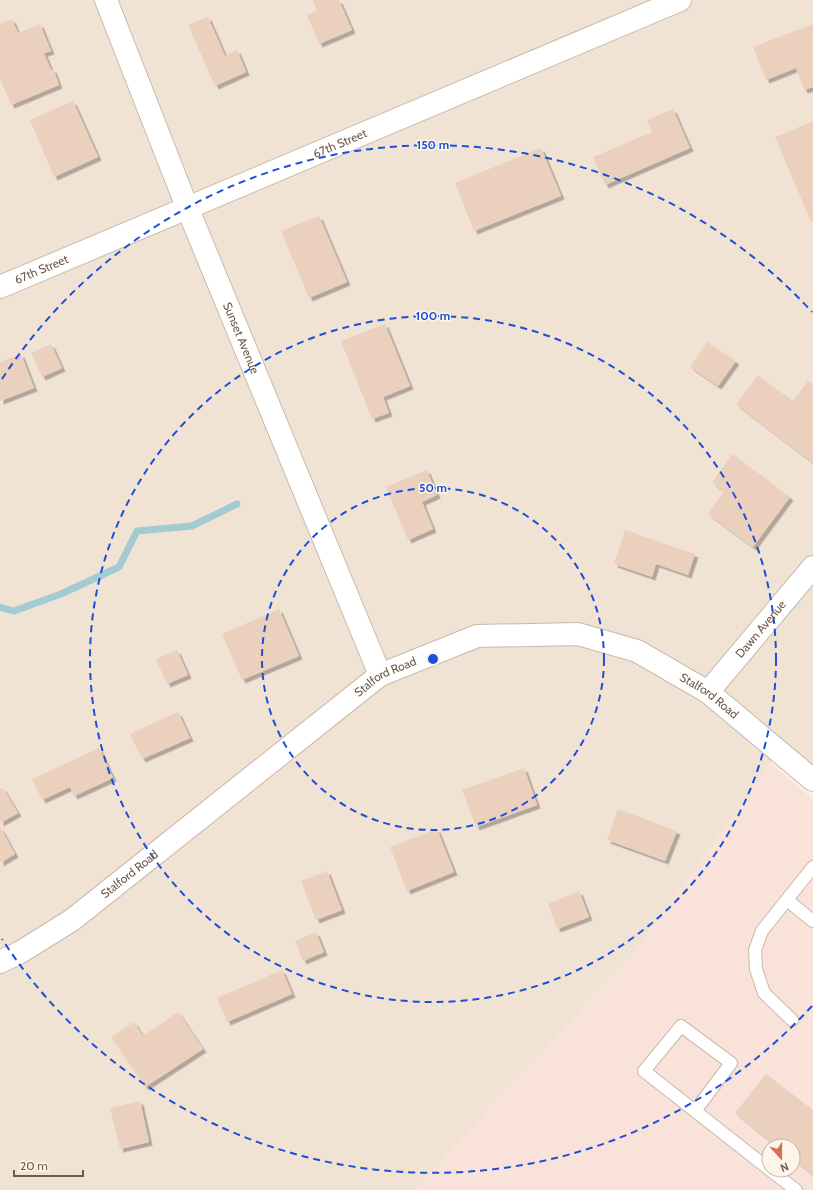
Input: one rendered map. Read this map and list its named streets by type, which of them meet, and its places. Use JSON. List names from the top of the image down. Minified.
{"streets":{"street":["67th Street","Sunset Avenue","Dawn Avenue","Stalford Road"]},"crossings":[["67th Street","Sunset Avenue"],["Sunset Avenue","Stalford Road"],["Dawn Avenue","Stalford Road"]],"scale_bar":"20 m","north":"bottom","rings":["150 m","100 m","50 m"]}
